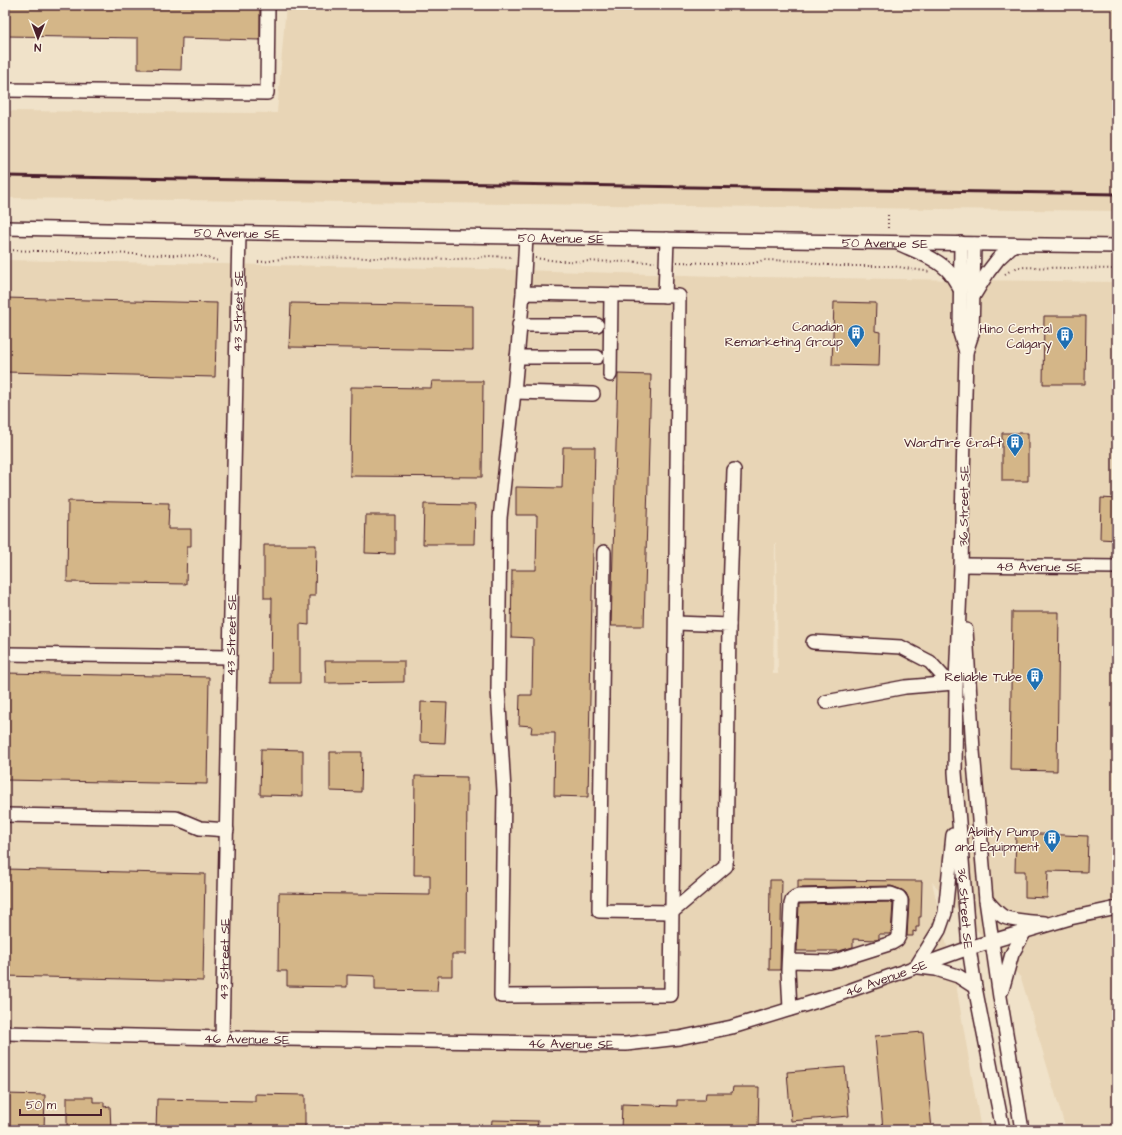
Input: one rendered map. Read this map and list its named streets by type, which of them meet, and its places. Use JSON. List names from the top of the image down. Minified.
{"streets":{"street":["50 Avenue SE","43 Street SE","36 Street SE","48 Avenue SE","46 Avenue SE"]},"crossings":[["50 Avenue SE","43 Street SE"],["50 Avenue SE","36 Street SE"],["43 Street SE","46 Avenue SE"],["36 Street SE","48 Avenue SE"],["36 Street SE","46 Avenue SE"]],"places":{"building":["Canadian Remarketing Group","Hino Central Calgary","WardTire Craft","Reliable Tube","Ability Pump and Equipment"]},"scale_bar":"50 m","north":"bottom"}
